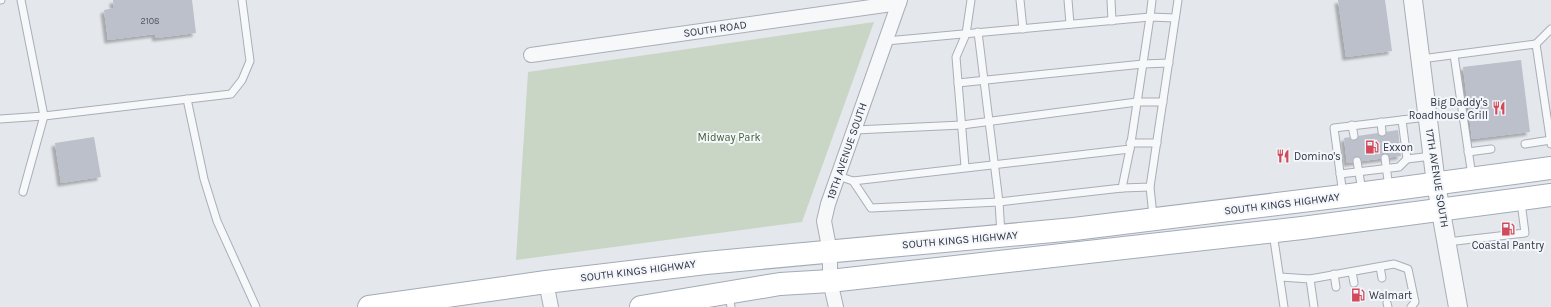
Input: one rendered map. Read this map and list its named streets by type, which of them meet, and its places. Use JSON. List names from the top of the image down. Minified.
{"streets":{"main road":["SOUTH KINGS HIGHWAY"],"street":["SOUTH ROAD","19TH AVENUE SOUTH","17TH AVENUE SOUTH"]},"crossings":[["SOUTH ROAD","19TH AVENUE SOUTH"],["19TH AVENUE SOUTH","SOUTH KINGS HIGHWAY"],["17TH AVENUE SOUTH","SOUTH KINGS HIGHWAY"]],"parks":["Midway Park"],"places":{"restaurant":["Big Daddy's Roadhouse Grill","Domino's"],"fuel station":["Exxon","Coastal Pantry","Walmart"]},"house_numbers":["2108"]}
